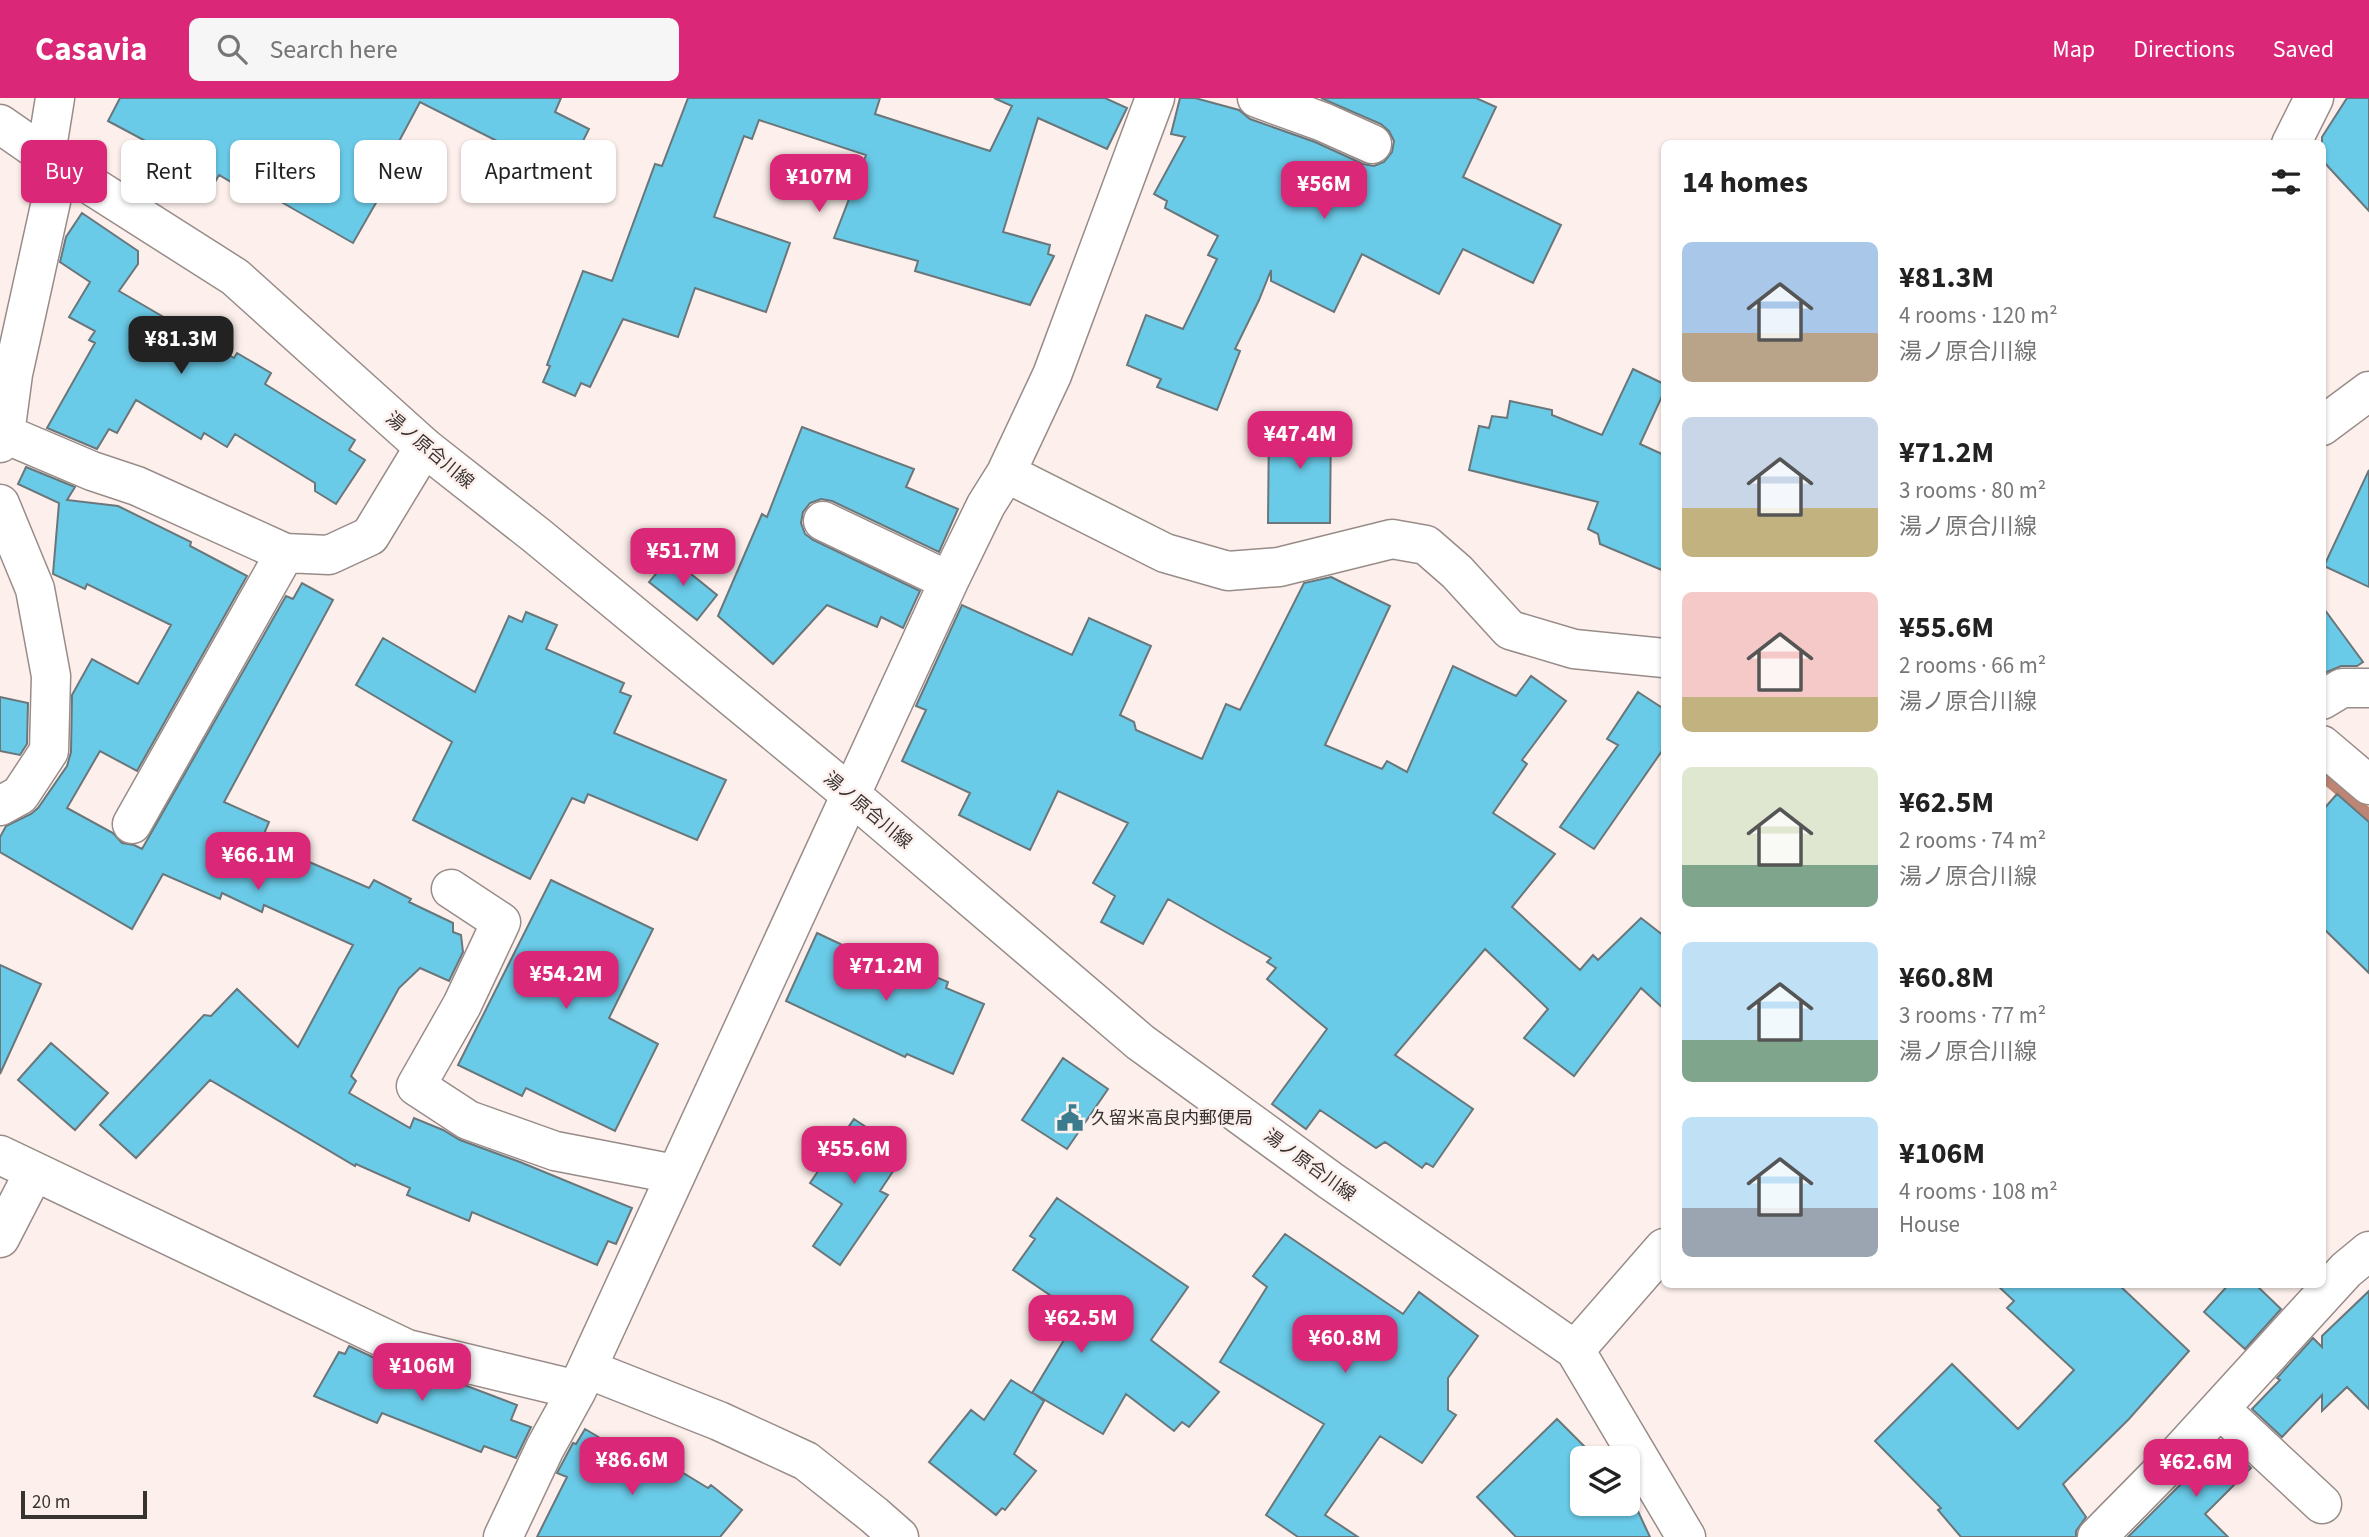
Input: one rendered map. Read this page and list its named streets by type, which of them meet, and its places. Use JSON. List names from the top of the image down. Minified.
{"streets":{"street":["湯ノ原合川線"]},"places":{"public building":["久留米高良内郵便局"]},"scale_bar":"20 m","page":{"header":"Casavia","search":"Search here","nav":["Map","Directions","Saved"],"chip":["Buy","Rent","Filters","New","Apartment"],"heading":"14 homes","price":["¥107M","¥56M","¥81.3M","¥47.4M","¥51.7M","¥66.1M","¥71.2M","¥54.2M","¥55.6M","¥62.5M","¥60.8M","¥106M","¥86.6M","¥62.6M"],"list":[{"name":"¥81.3M","note":"4 rooms · 120 m² · 湯ノ原合川線"},{"name":"¥71.2M","note":"3 rooms · 80 m² · 湯ノ原合川線"},{"name":"¥55.6M","note":"2 rooms · 66 m² · 湯ノ原合川線"},{"name":"¥62.5M","note":"2 rooms · 74 m² · 湯ノ原合川線"},{"name":"¥60.8M","note":"3 rooms · 77 m² · 湯ノ原合川線"},{"name":"¥106M","note":"4 rooms · 108 m² · House"}],"scale":"20 m"}}
